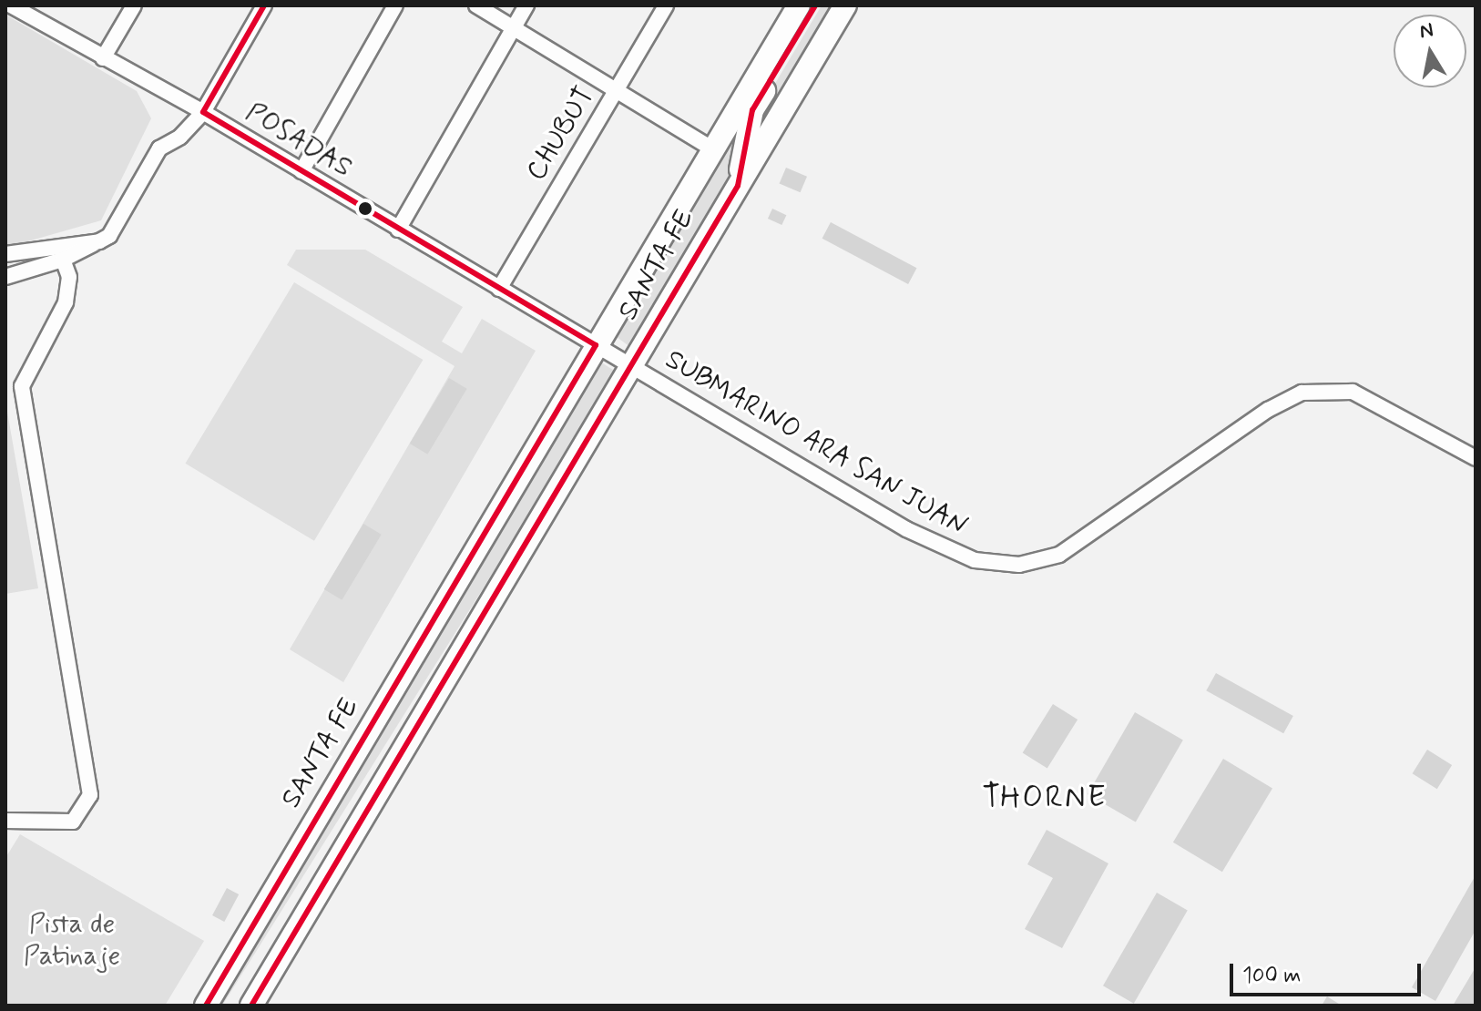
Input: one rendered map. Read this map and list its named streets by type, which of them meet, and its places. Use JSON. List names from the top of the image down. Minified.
{"streets":{"main road":["SANTA FE"],"street":["CHUBUT","POSADAS","SUBMARINO ARA SAN JUAN"]},"crossings":[["CHUBUT","POSADAS"],["POSADAS","SANTA FE"],["POSADAS","SUBMARINO ARA SAN JUAN"],["SANTA FE","SUBMARINO ARA SAN JUAN"]],"districts":["THORNE"],"parks":["Pista de Patinaje"],"scale_bar":"100 m","north":"top"}
